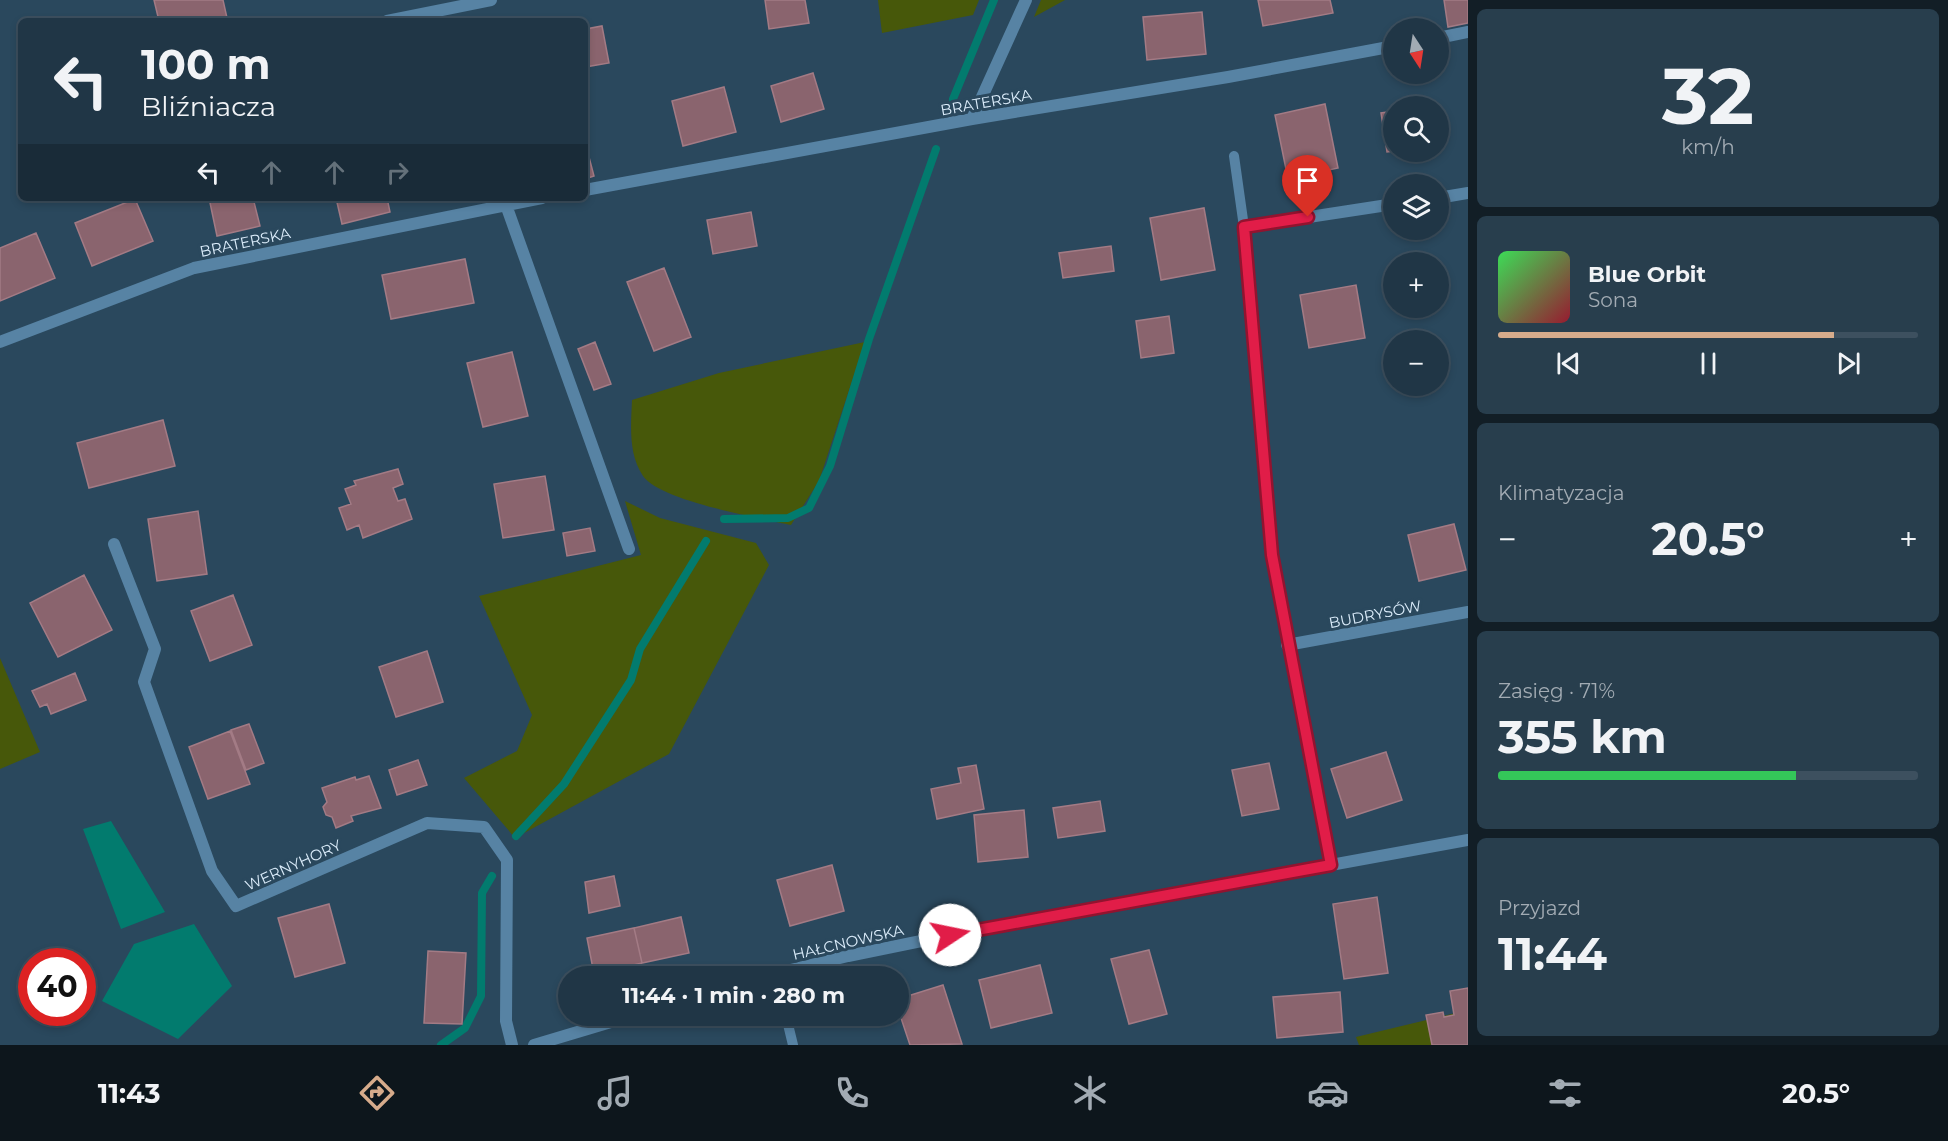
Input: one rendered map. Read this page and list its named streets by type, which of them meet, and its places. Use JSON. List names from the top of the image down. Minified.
{"streets":{"street":["BRATERSKA","BUDRYSÓW","WERNYHORY","HAŁCNOWSKA"]},"north":"bottom","page":{"tile":[["32","km/h"],"Klimatyzacja",["Zasięg · 71%","355 km"],["Przyjazd","11:44"]],"map_buttons":["+","−"],"turn":["100 m","Bliźniacza"],"song":["Blue Orbit","Sona"],"heat":["−","20.5°","+"],"limit":"40","trip":"11:44 · 1 min · 280 m","tabs":["11:43","20.5°"]}}
